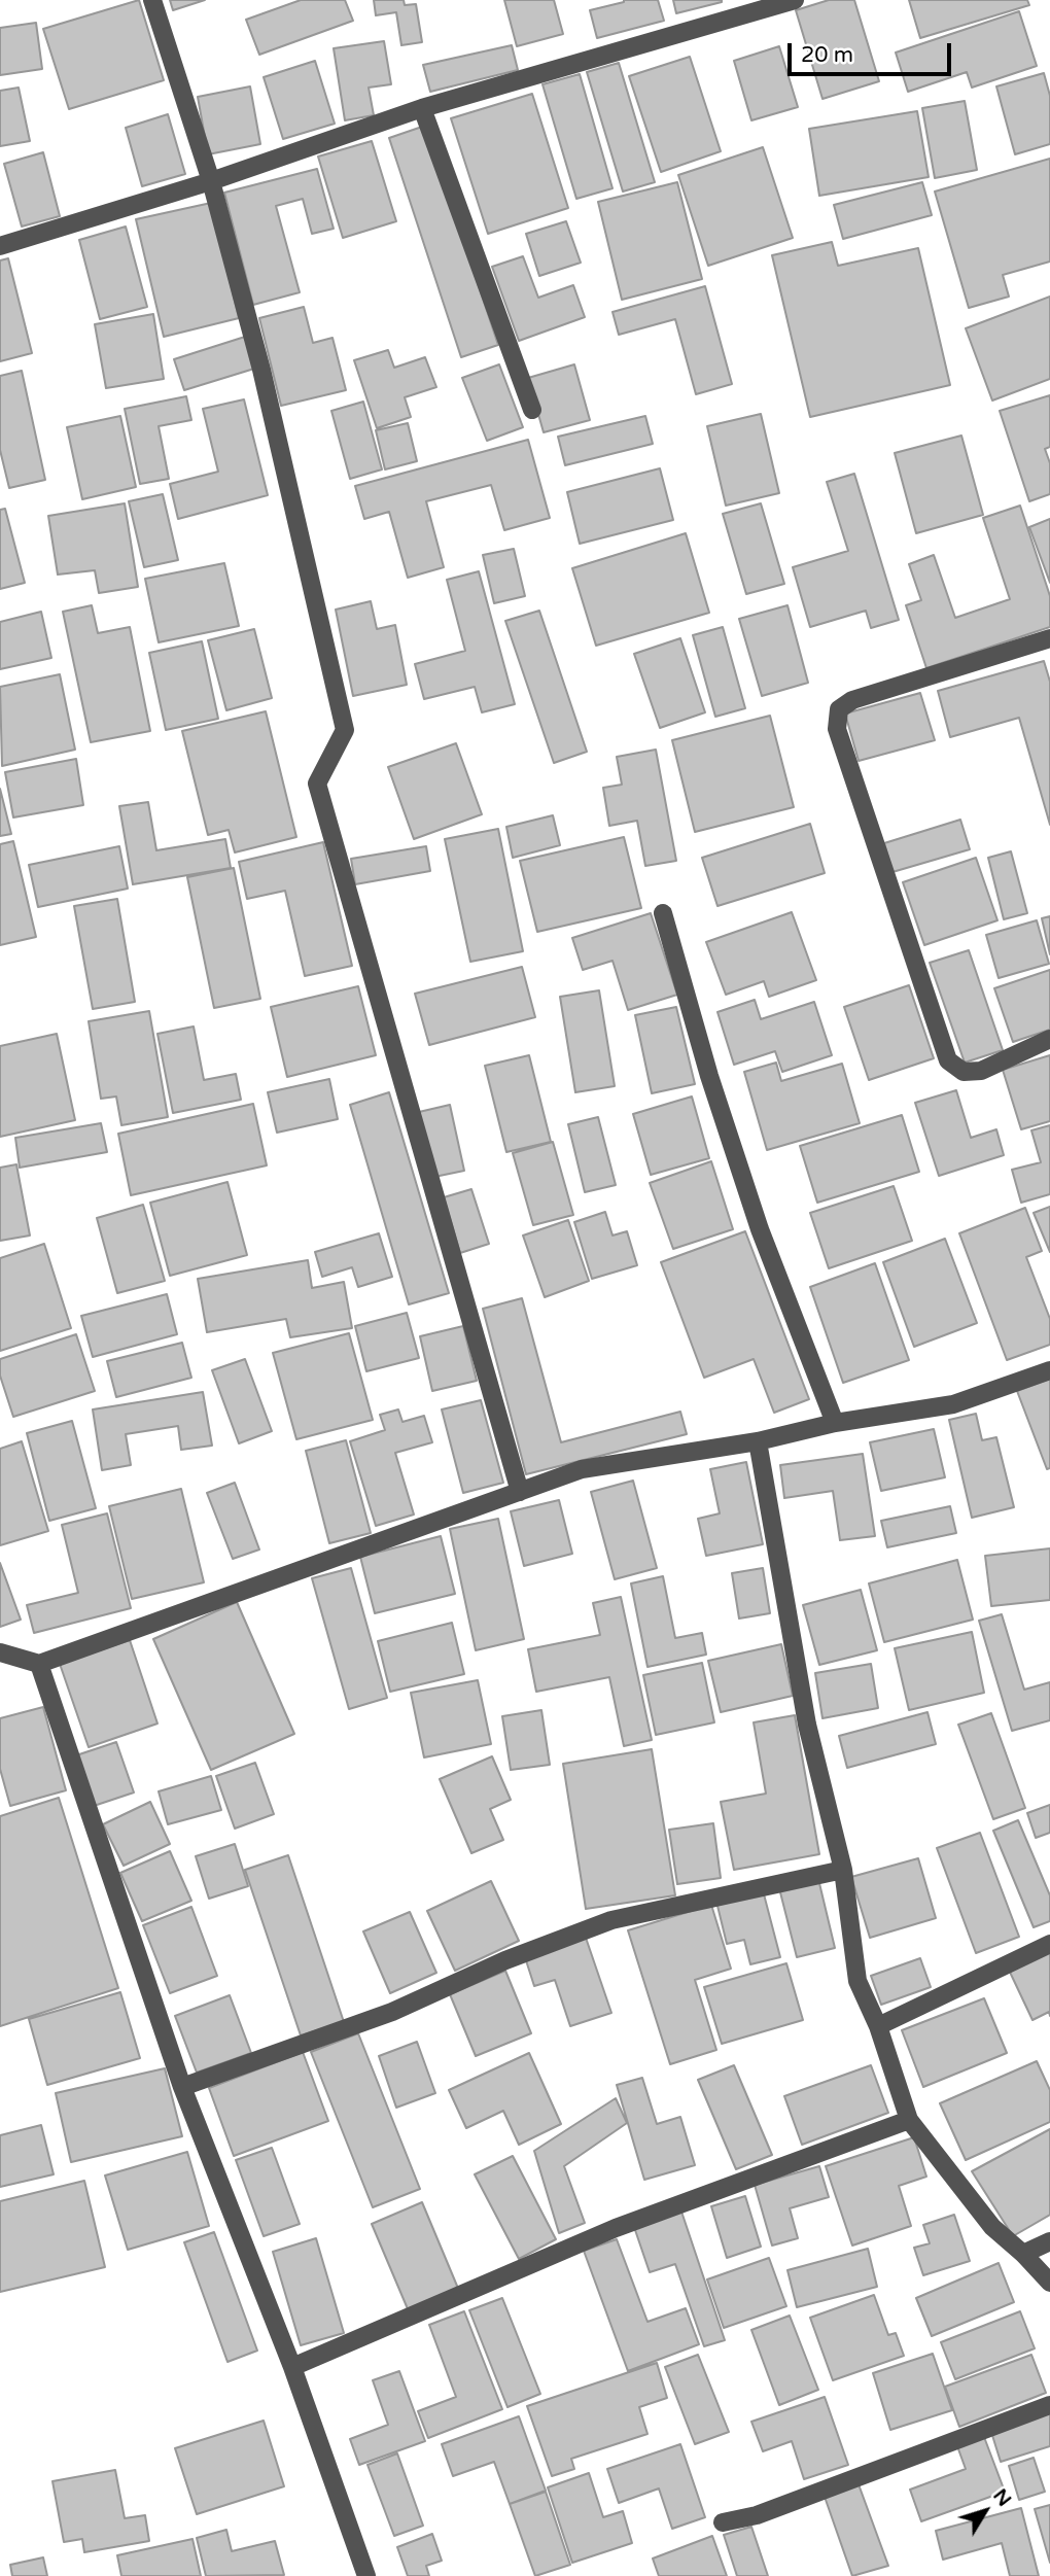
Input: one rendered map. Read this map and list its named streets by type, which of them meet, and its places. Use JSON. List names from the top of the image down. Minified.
{"scale_bar":"20 m","north":"top right"}
